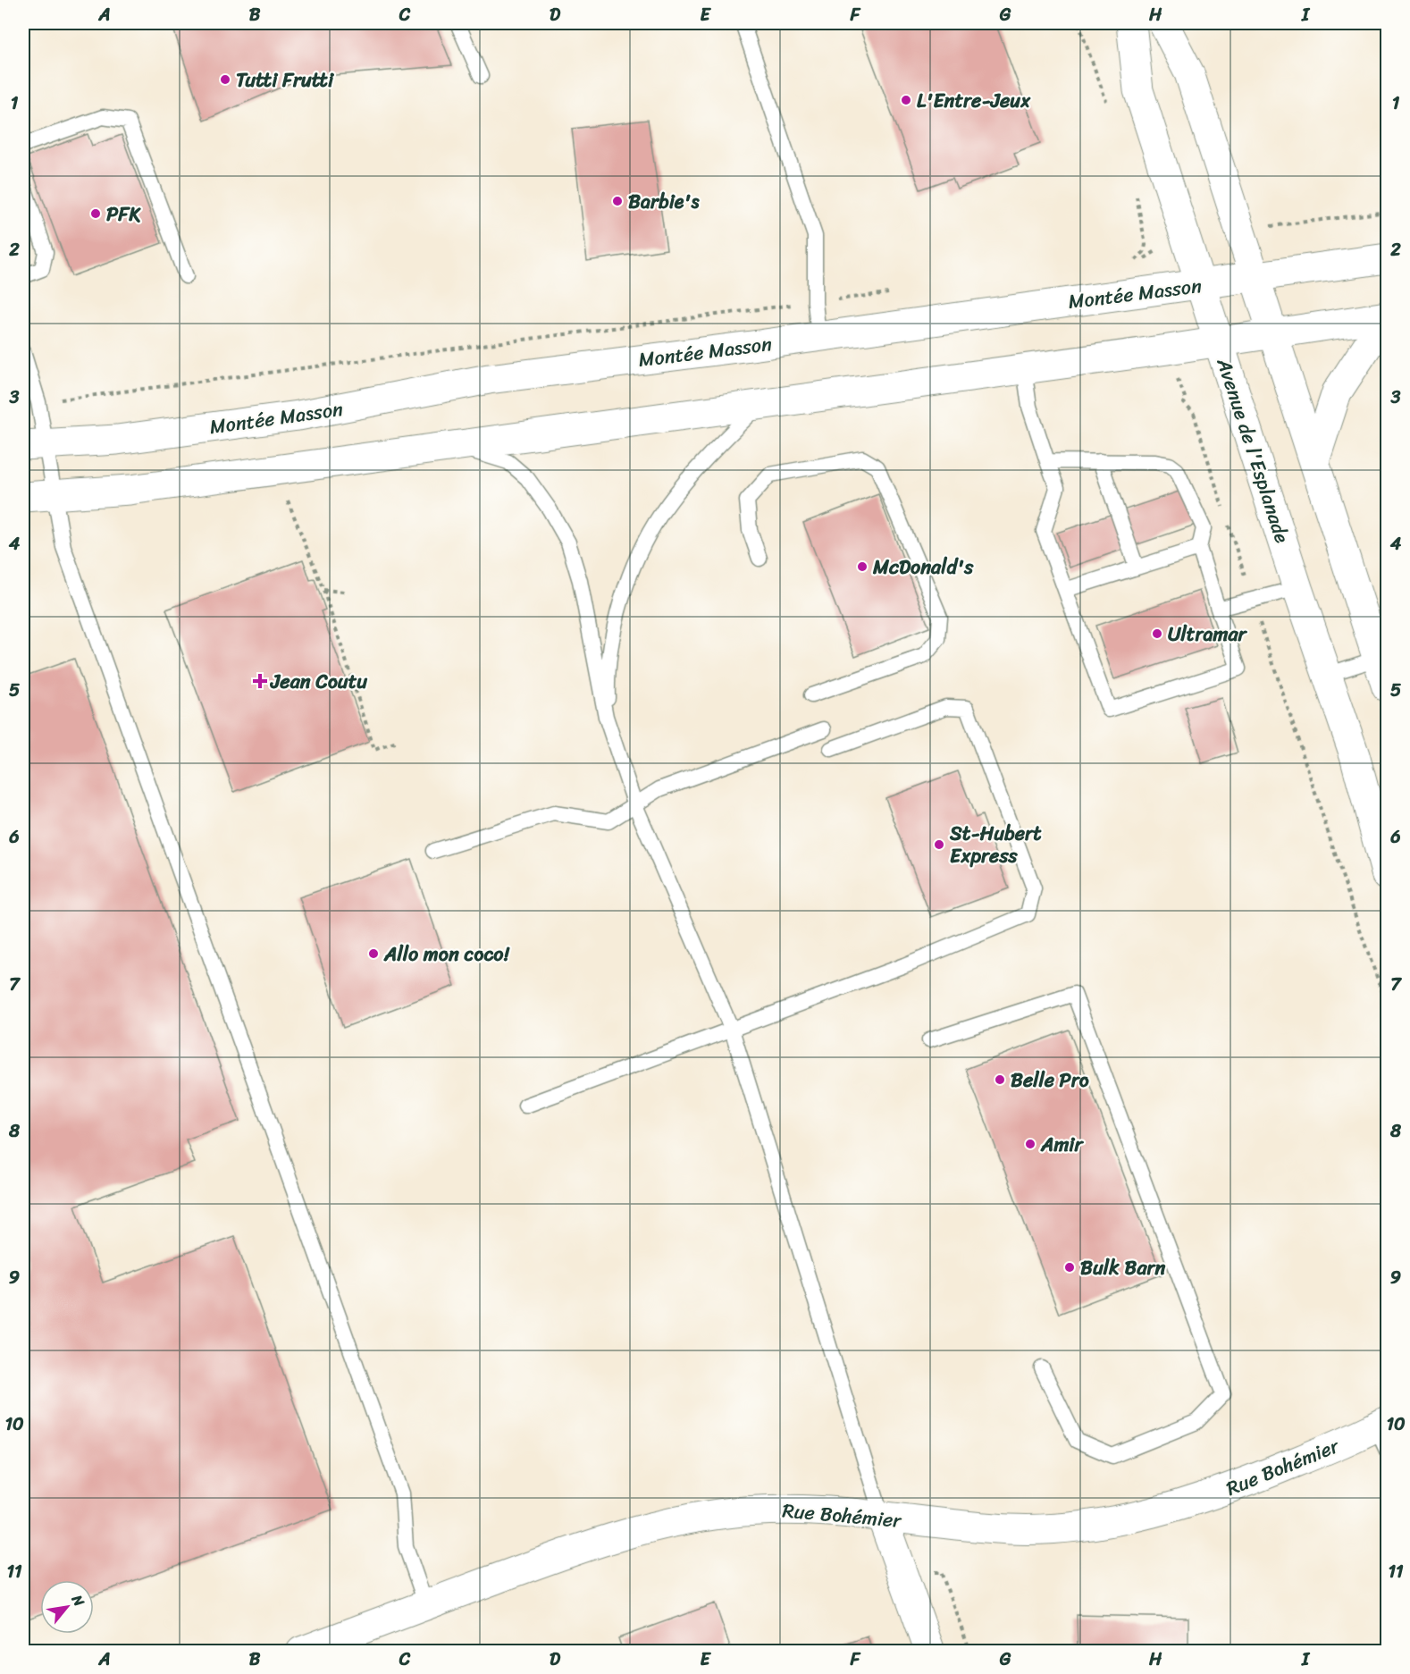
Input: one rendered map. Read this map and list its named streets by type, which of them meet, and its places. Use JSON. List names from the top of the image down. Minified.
{"streets":{"street":["Montée Masson","Avenue de l'Esplanade","Rue Bohémier"]},"crossings":[["Montée Masson","Avenue de l'Esplanade"]],"places":{"other":["Tutti Frutti","L'Entre-Jeux","Barbie's","PFK","McDonald's","Ultramar","St-Hubert Express","Allo mon coco!","Belle Pro","Amir","Bulk Barn"],"health":["Jean Coutu"]},"north":"top right","grid":{"columns":["A","B","C","D","E","F","G","H","I"],"rows":["1","2","3","4","5","6","7","8","9","10","11"]}}
